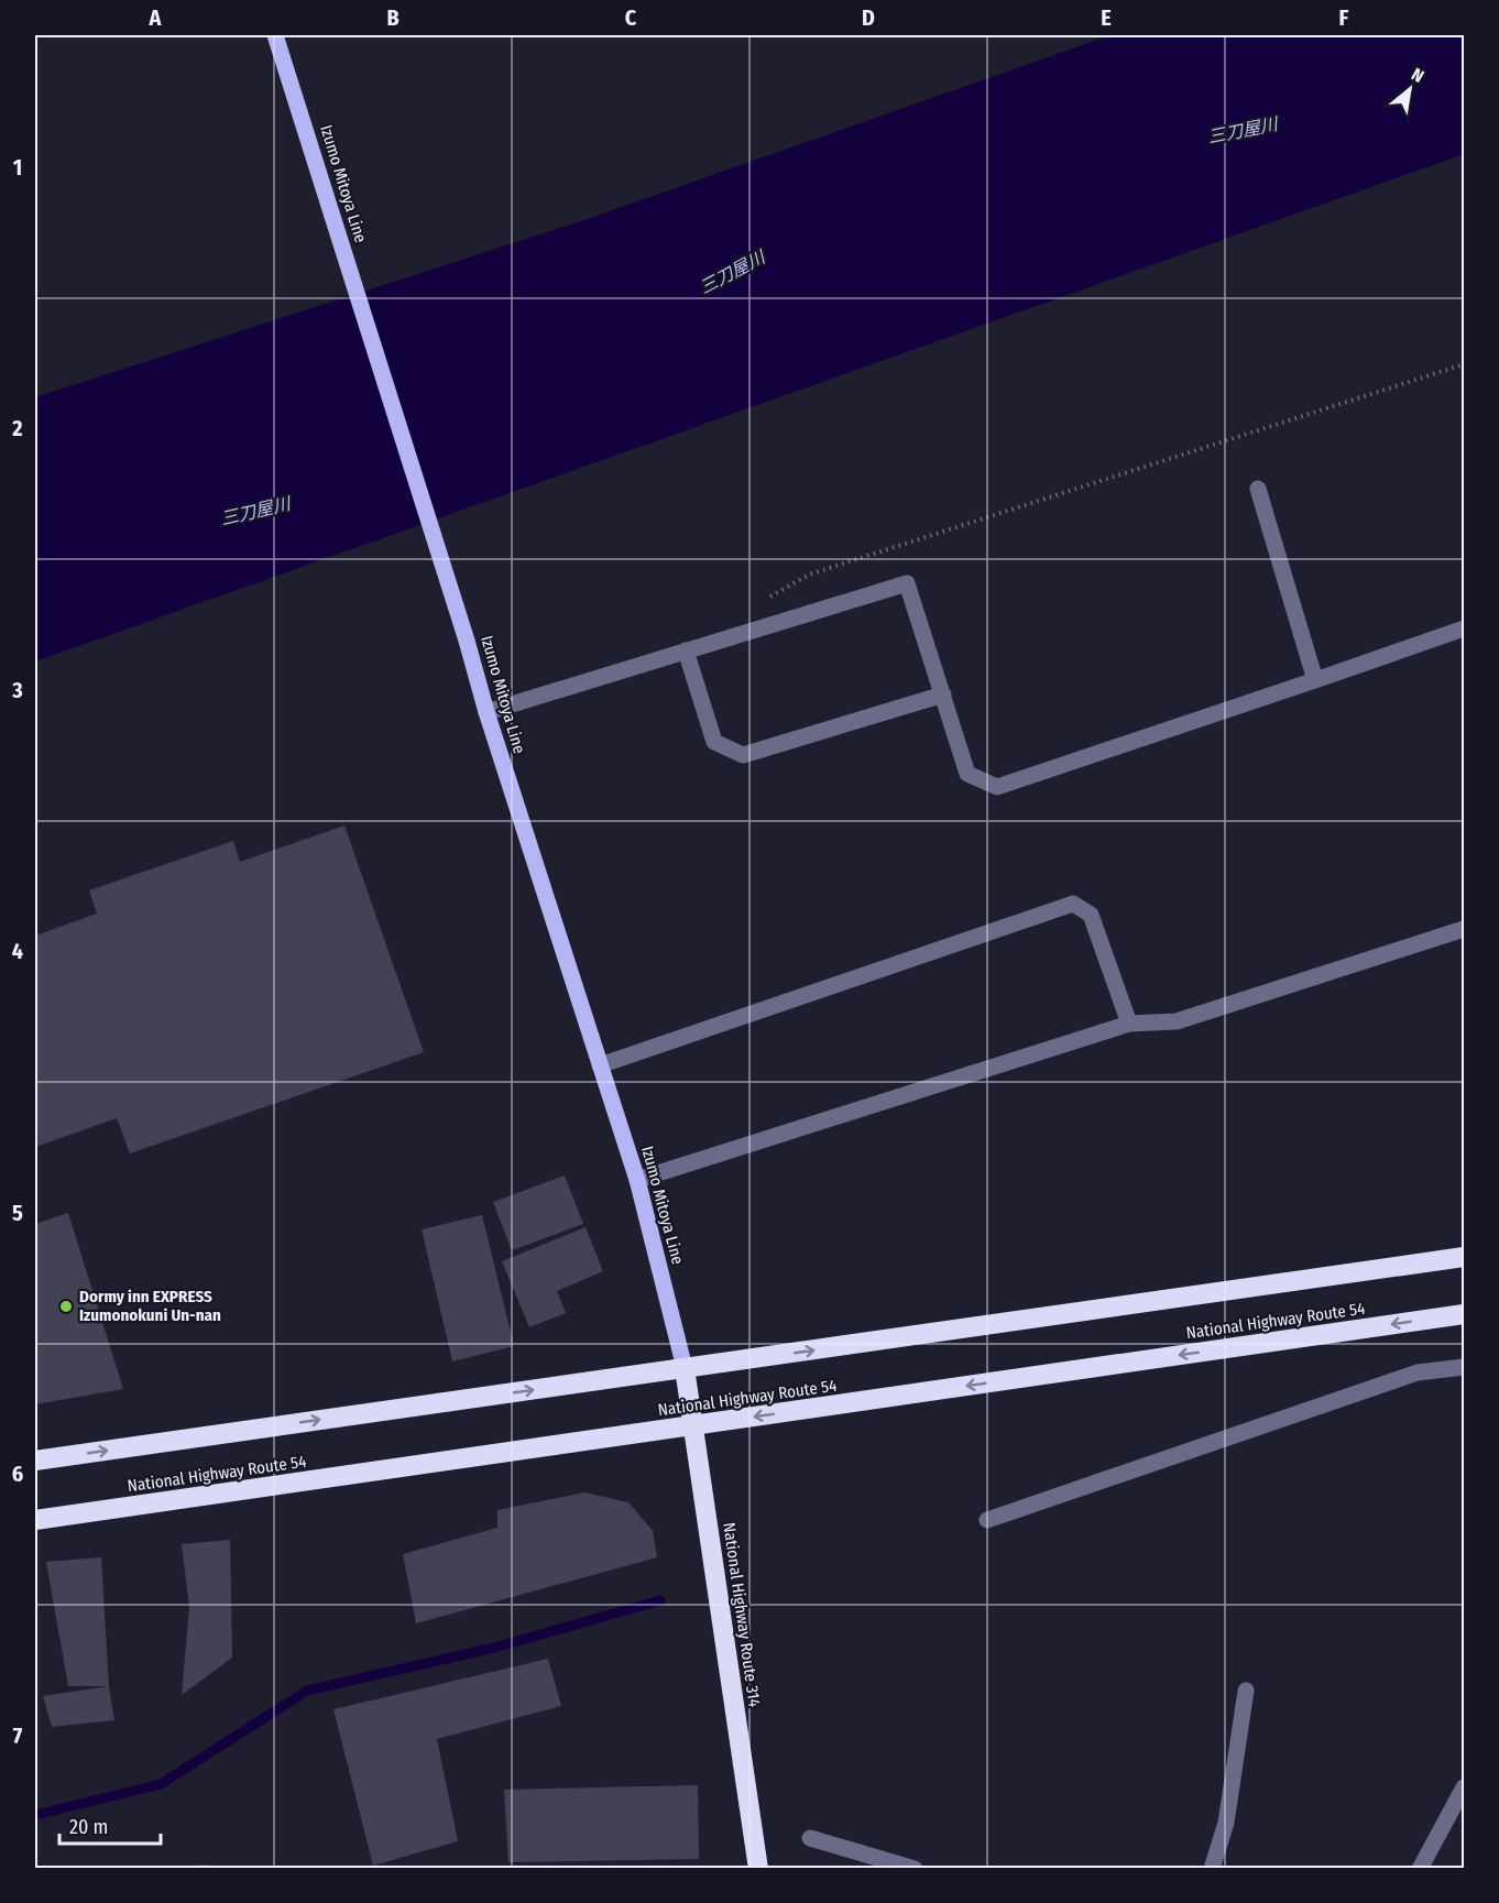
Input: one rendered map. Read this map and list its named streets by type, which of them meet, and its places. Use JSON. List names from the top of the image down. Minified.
{"streets":{"highway":["National Highway Route 54","National Highway Route 314"],"main road":["Izumo Mitoya Line"]},"crossings":[["Izumo Mitoya Line","National Highway Route 314"],["National Highway Route 54","National Highway Route 314"]],"water":["三刀屋川"],"places":["Dormy inn EXPRESS Izumonokuni Un-nan"],"scale_bar":"20 m","north":"top right","grid":{"columns":["A","B","C","D","E","F"],"rows":["1","2","3","4","5","6","7"]}}
